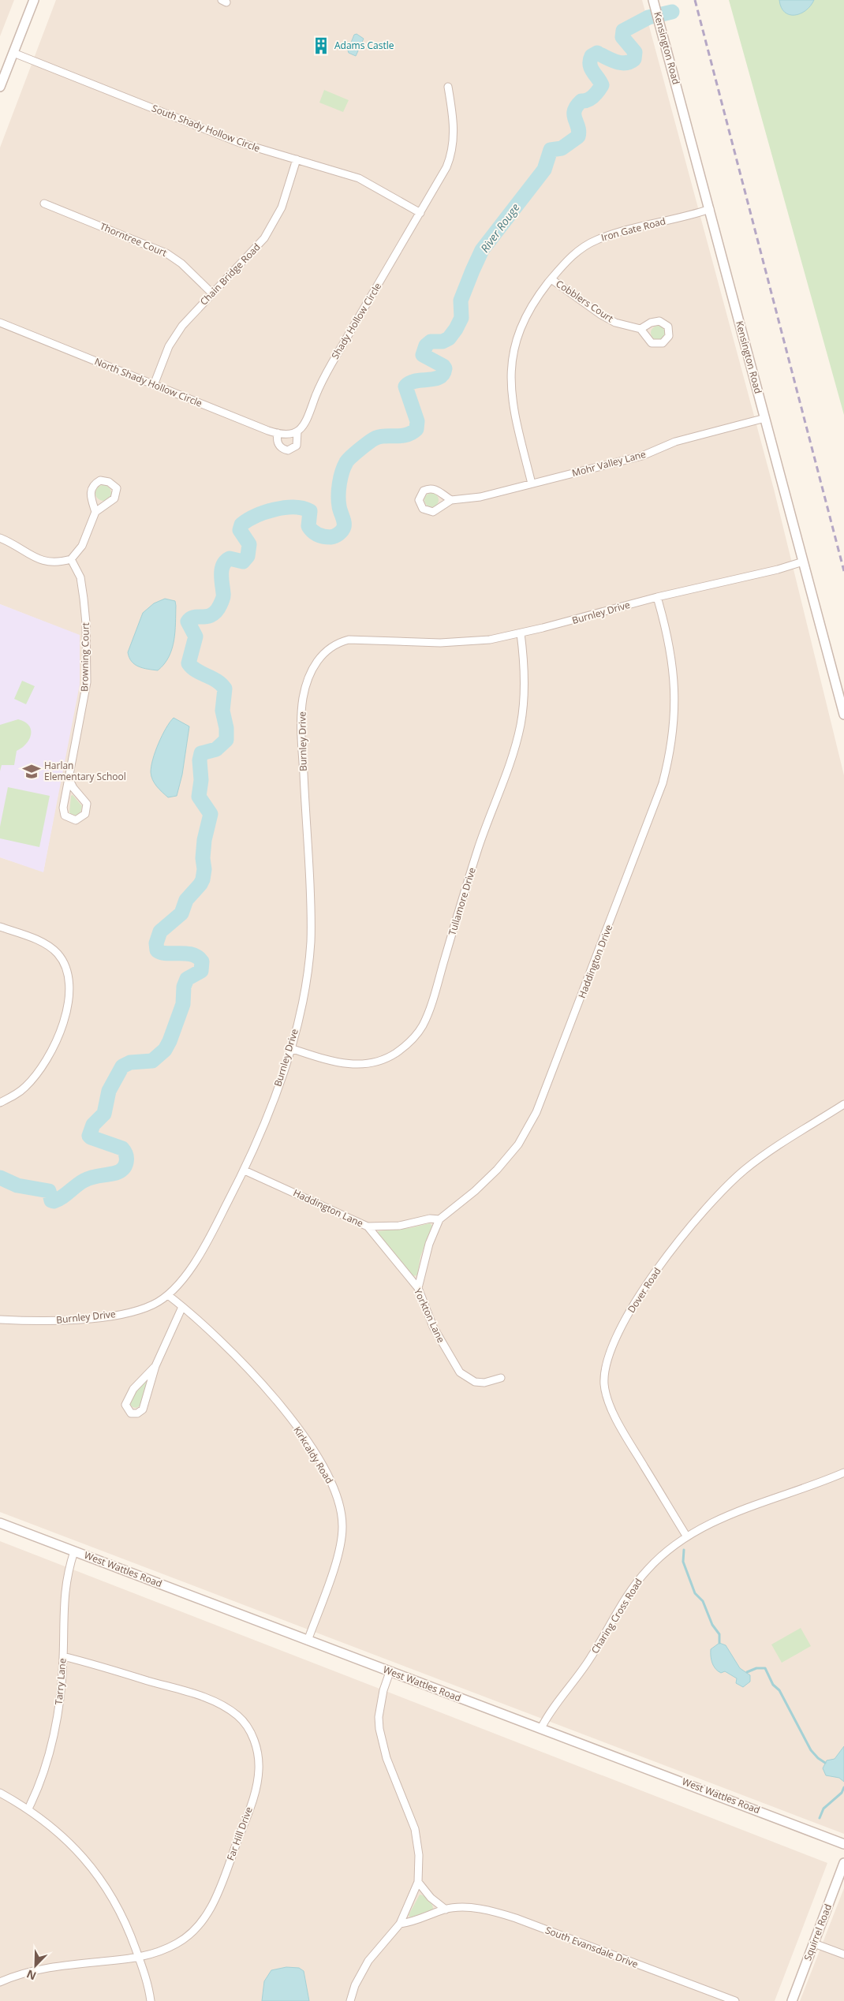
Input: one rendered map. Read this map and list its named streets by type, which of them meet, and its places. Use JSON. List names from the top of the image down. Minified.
{"streets":{"street":["Kensington Road","South Shady Hollow Circle","Iron Gate Road","Thorntree Court","Chain Bridge Road","Cobblers Court","Shady Hollow Circle","North Shady Hollow Circle","Mohr Valley Lane","Burnley Drive","Browning Court","Tullamore Drive","Haddington Drive","Haddington Lane","Dover Road","Yorkton Lane","Kirkcaldy Road","West Wattles Road","Charing Cross Road","Tarry Lane","Far Hill Drive","Squirrel Road","South Evansdale Drive"]},"crossings":[["Kensington Road","Iron Gate Road"],["Kensington Road","Mohr Valley Lane"],["Kensington Road","Burnley Drive"],["South Shady Hollow Circle","Chain Bridge Road"],["South Shady Hollow Circle","Shady Hollow Circle"],["Iron Gate Road","Cobblers Court"],["Iron Gate Road","Mohr Valley Lane"],["Thorntree Court","Chain Bridge Road"],["Chain Bridge Road","North Shady Hollow Circle"],["Shady Hollow Circle","North Shady Hollow Circle"],["Burnley Drive","Tullamore Drive"],["Burnley Drive","Haddington Drive"],["Burnley Drive","Haddington Lane"],["Haddington Drive","Haddington Lane"],["Haddington Drive","Yorkton Lane"],["Haddington Lane","Yorkton Lane"],["Dover Road","Charing Cross Road"],["Kirkcaldy Road","West Wattles Road"],["West Wattles Road","Charing Cross Road"],["West Wattles Road","Tarry Lane"],["Tarry Lane","Far Hill Drive"]],"water":["River Rouge"],"places":{"building":["Adams Castle"],"school or university":["Harlan Elementary School"]},"north":"bottom left"}
